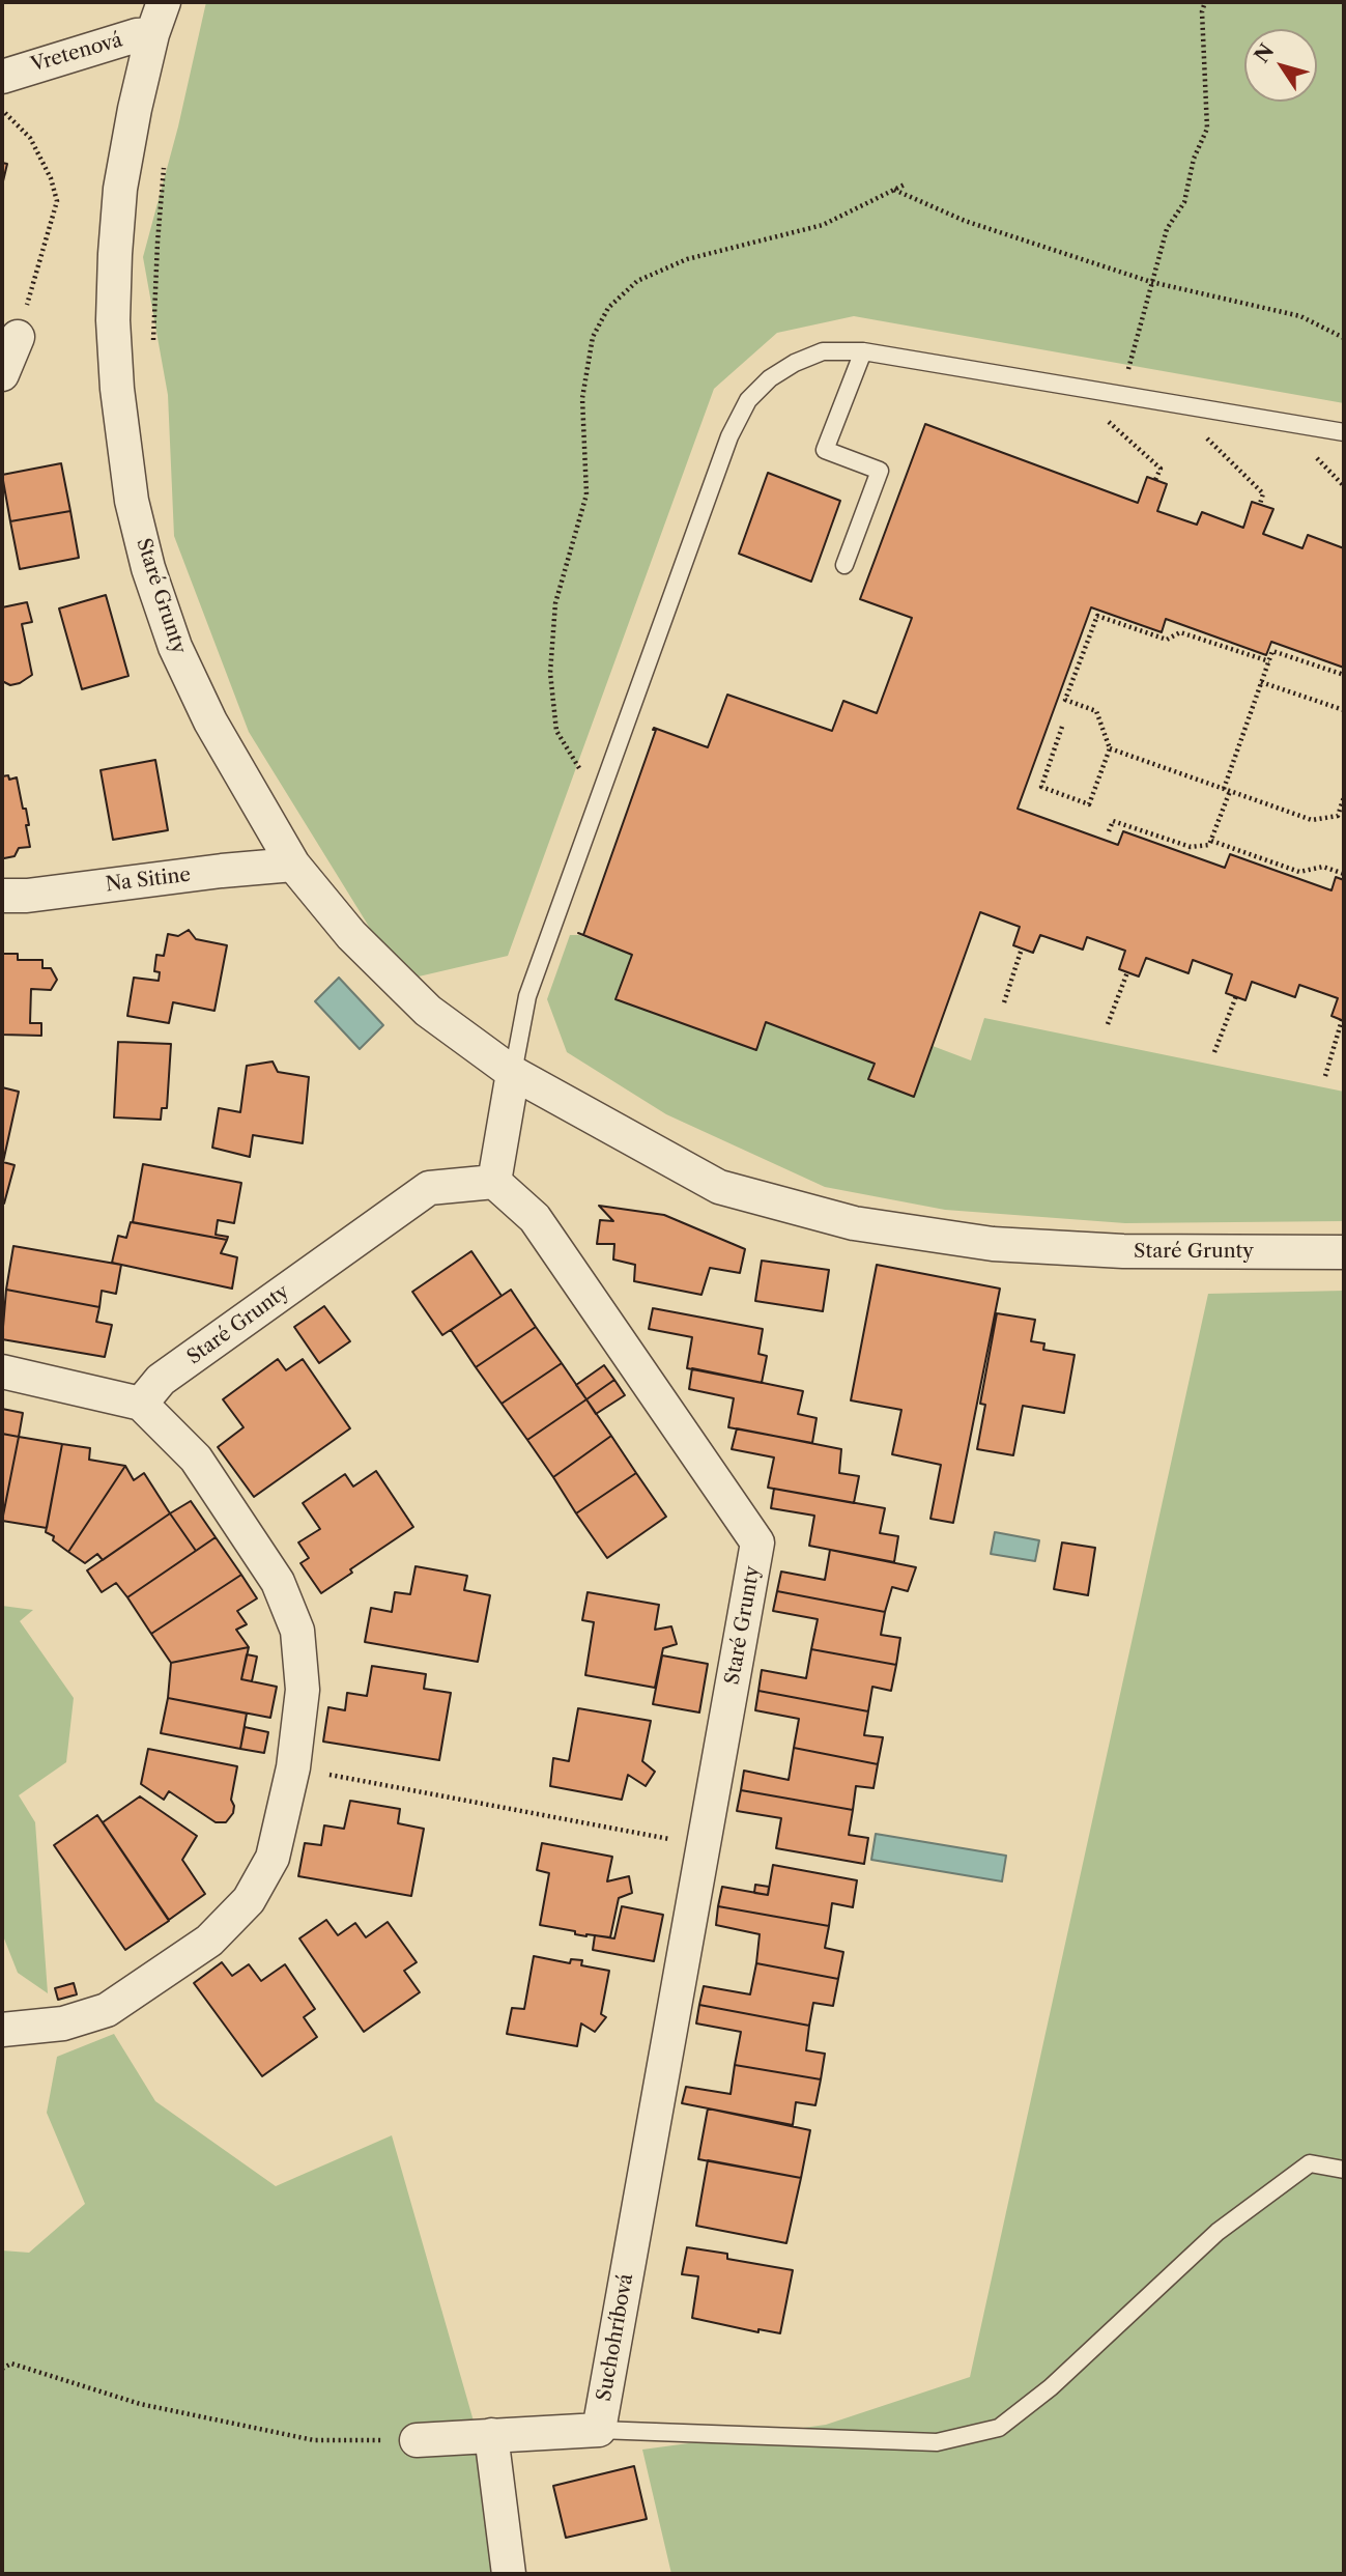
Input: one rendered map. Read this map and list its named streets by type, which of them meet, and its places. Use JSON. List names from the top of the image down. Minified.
{"streets":{"street":["Vretenová","Staré Grunty","Na Sitine","Suchohríbová"]},"crossings":[["Vretenová","Staré Grunty"],["Staré Grunty","Na Sitine"],["Staré Grunty","Suchohríbová"]],"north":"top left"}
